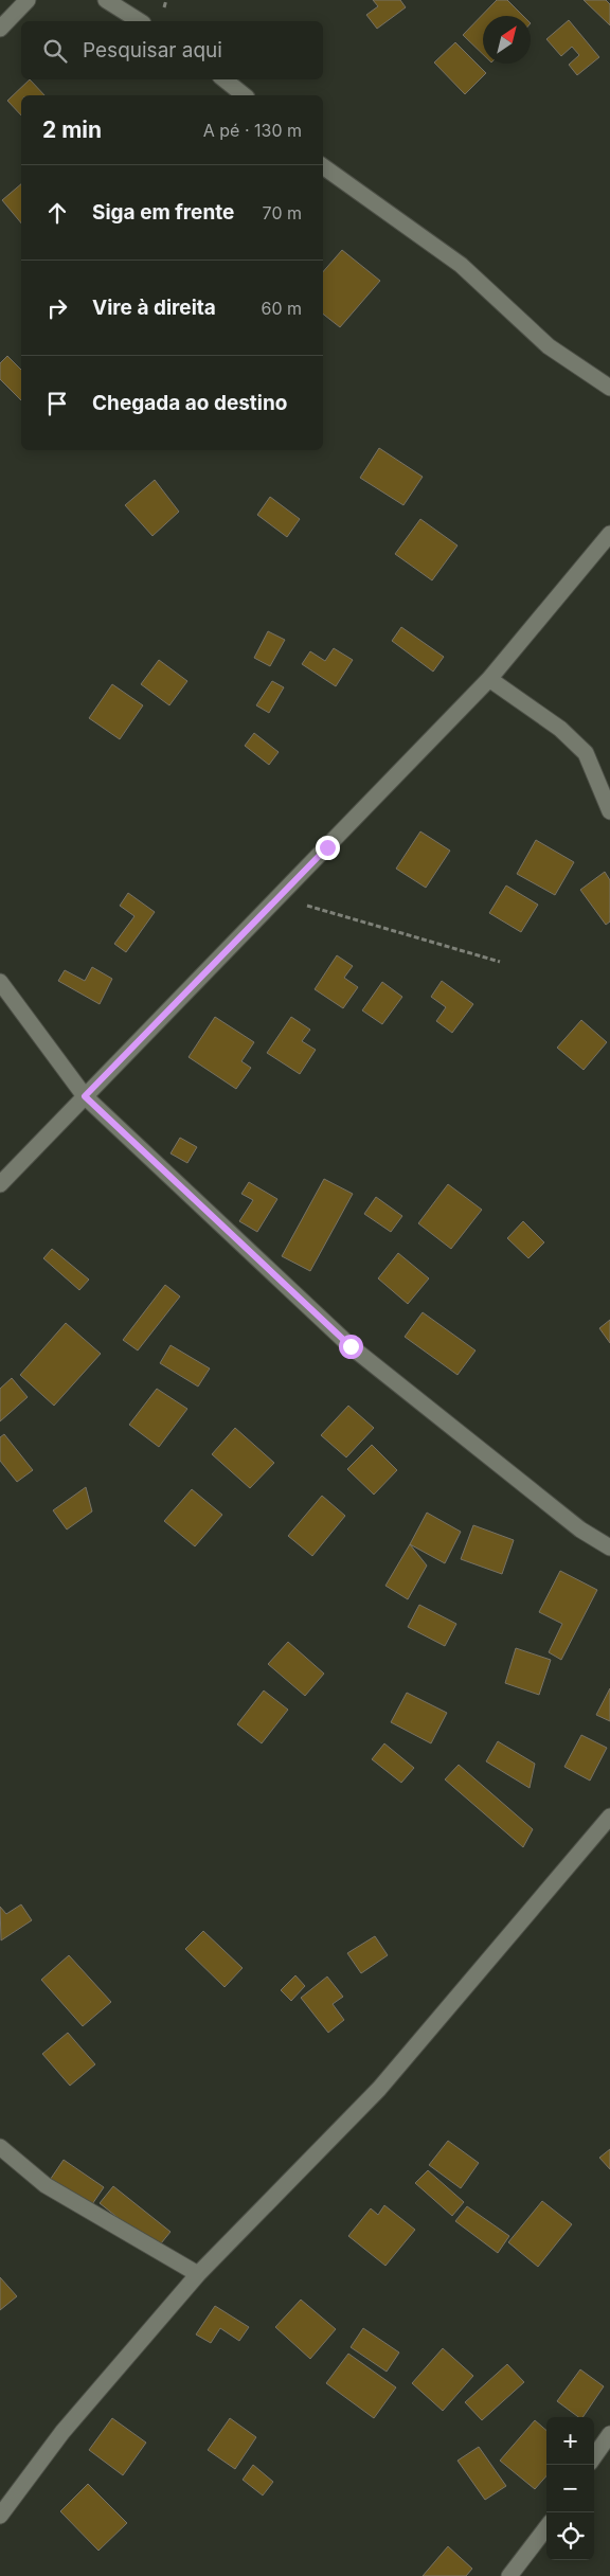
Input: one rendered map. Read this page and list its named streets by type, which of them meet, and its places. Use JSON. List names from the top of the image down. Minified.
{"north":"top right","page":{"search":"Pesquisar aqui","heading":["2 min","A pé · 130 m"],"list":[["Siga em frente","70 m"],["Vire à direita","60 m"],"Chegada ao destino"],"map_buttons":["+","−"]}}
